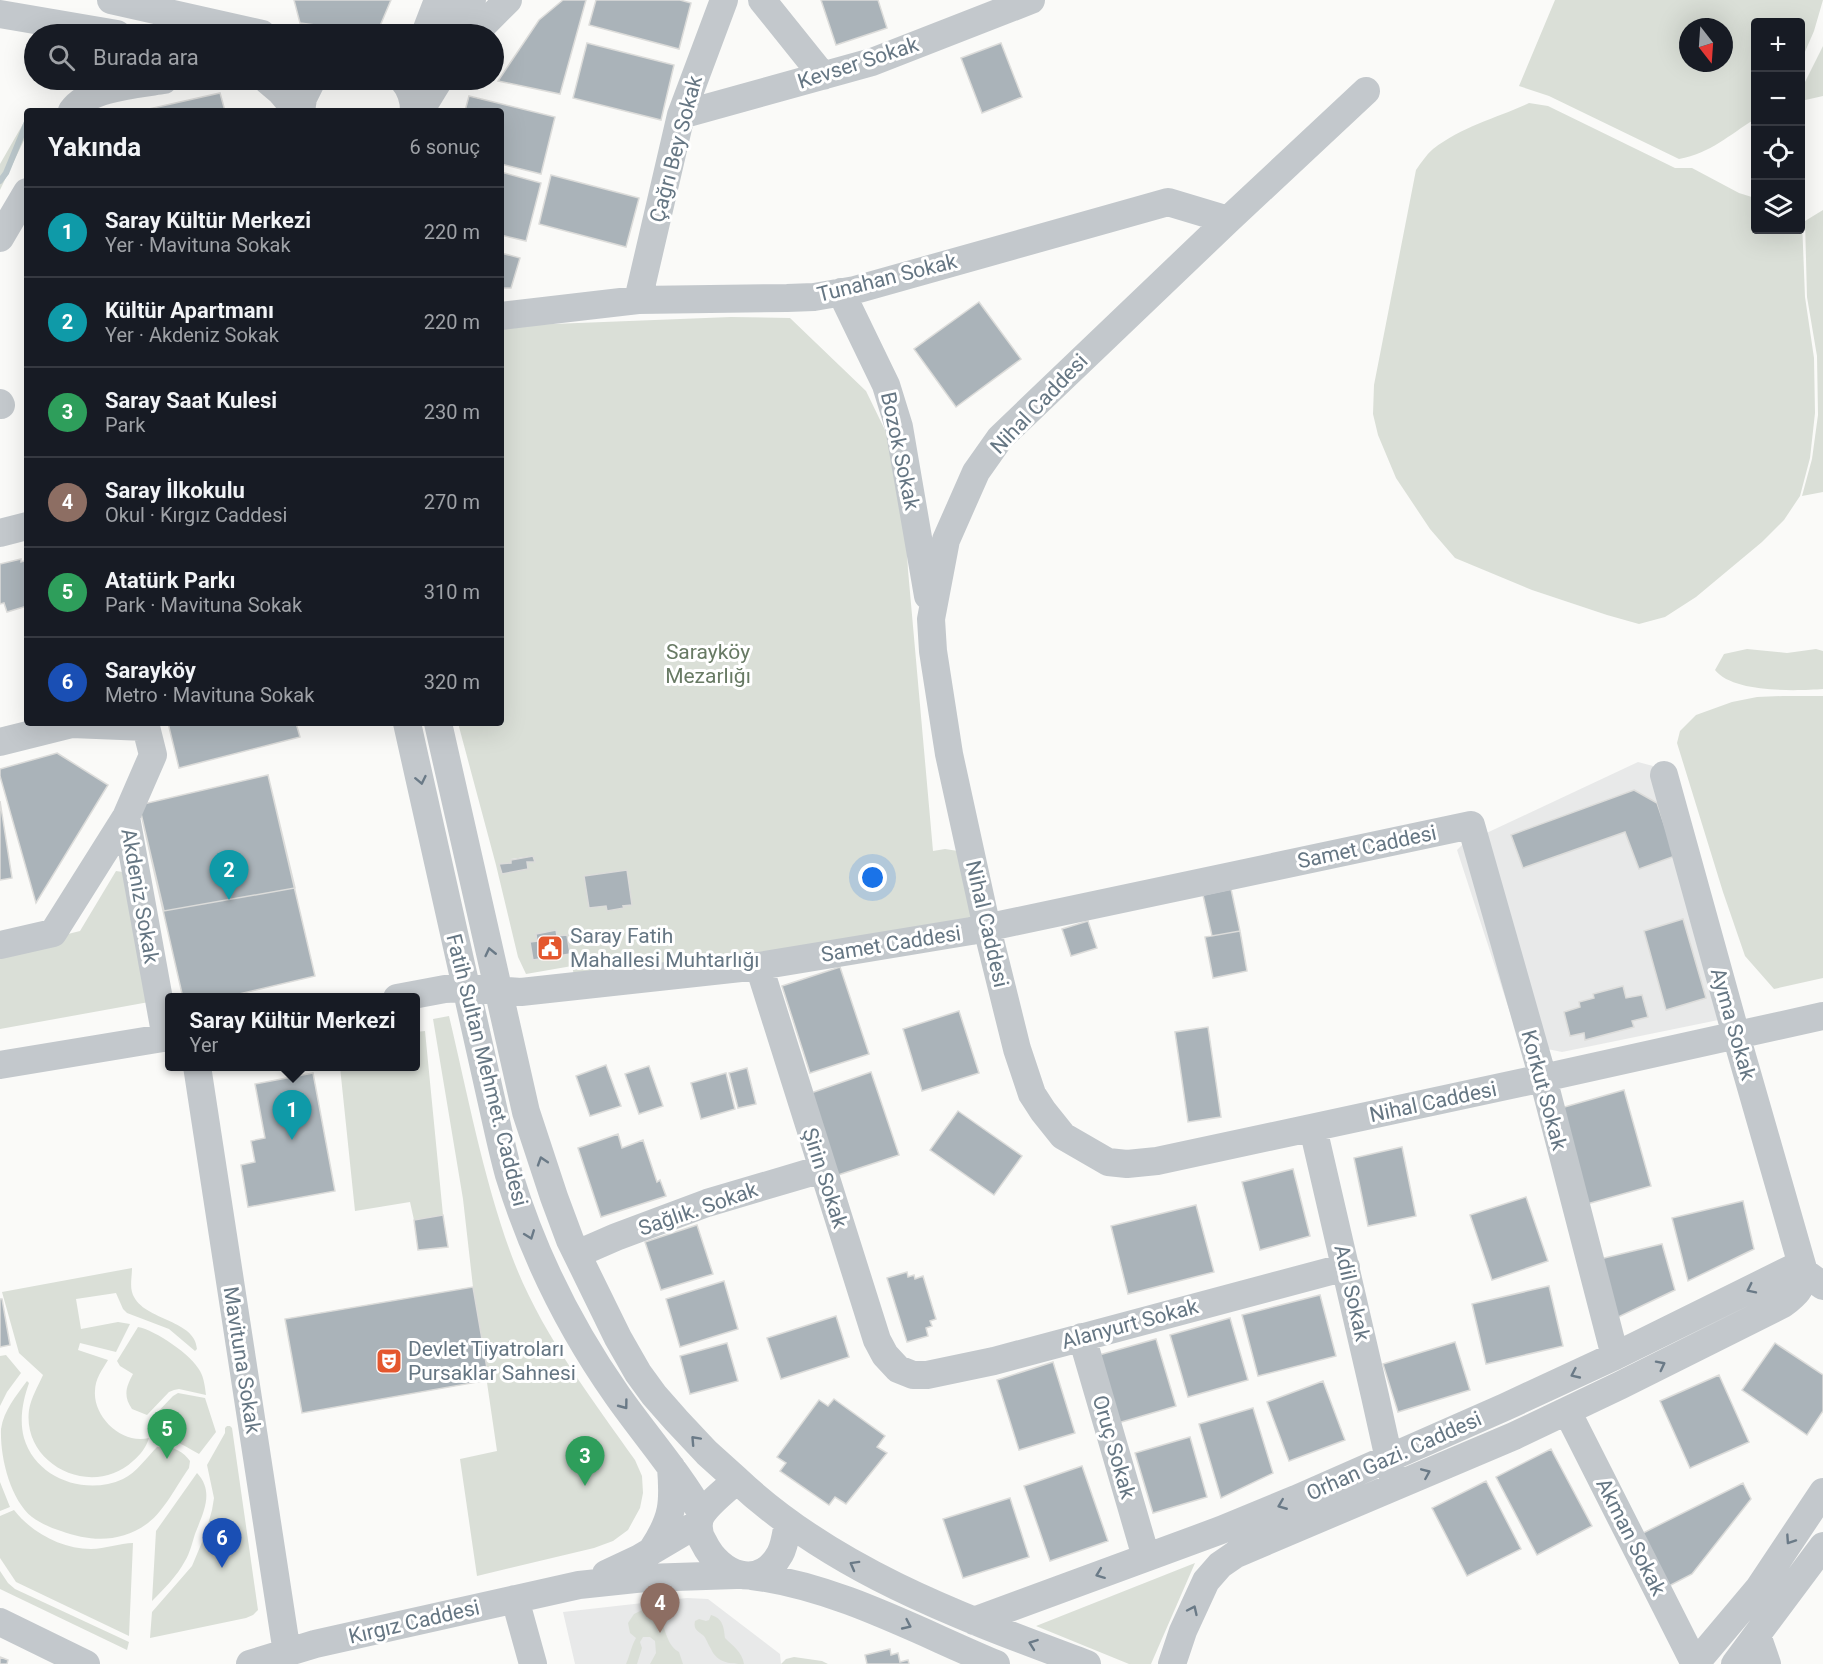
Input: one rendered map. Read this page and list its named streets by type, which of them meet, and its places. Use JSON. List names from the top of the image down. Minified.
{"streets":{"street":["Kevser Sokak","Çağrı Bey Sokak","Tunahan Sokak","Nihal Caddesi","Bozok Sokak","Samet Caddesi","Akdeniz Sokak","Ayma Sokak","Fatih Sultan Mehmet. Caddesi","Korkut Sokak","Şirin Sokak","Sağlık. Sokak","Adil Sokak","Alanyurt Sokak","Mavituna Sokak","Oruç Sokak","Orhan Gazi. Caddesi","Akman Sokak","Kırgız Caddesi"]},"crossings":[["Kevser Sokak","Çağrı Bey Sokak"],["Çağrı Bey Sokak","Tunahan Sokak"],["Tunahan Sokak","Nihal Caddesi"],["Tunahan Sokak","Bozok Sokak"],["Nihal Caddesi","Bozok Sokak"],["Nihal Caddesi","Samet Caddesi"],["Nihal Caddesi","Ayma Sokak"],["Nihal Caddesi","Korkut Sokak"],["Nihal Caddesi","Adil Sokak"],["Samet Caddesi","Fatih Sultan Mehmet. Caddesi"],["Samet Caddesi","Korkut Sokak"],["Samet Caddesi","Şirin Sokak"],["Ayma Sokak","Orhan Gazi. Caddesi"],["Fatih Sultan Mehmet. Caddesi","Sağlık. Sokak"],["Fatih Sultan Mehmet. Caddesi","Orhan Gazi. Caddesi"],["Fatih Sultan Mehmet. Caddesi","Kırgız Caddesi"],["Korkut Sokak","Orhan Gazi. Caddesi"],["Şirin Sokak","Sağlık. Sokak"],["Şirin Sokak","Alanyurt Sokak"],["Adil Sokak","Alanyurt Sokak"],["Adil Sokak","Orhan Gazi. Caddesi"],["Alanyurt Sokak","Oruç Sokak"],["Mavituna Sokak","Kırgız Caddesi"],["Oruç Sokak","Orhan Gazi. Caddesi"],["Orhan Gazi. Caddesi","Akman Sokak"]],"parks":["Sarayköy Mezarlığı"],"places":{"public building":["Saray Fatih Mahallesi Muhtarlığı"],"theatre":["Devlet Tiyatroları Pursaklar Sahnesi"]},"north":"bottom","page":{"map_buttons":["+","−"],"search":"Burada ara","heading":["Yakında","6 sonuç"],"list":[{"mark":"1","name":"Saray Kültür Merkezi","note":"Yer · Mavituna Sokak","value":"220 m"},{"mark":"2","name":"Kültür Apartmanı","note":"Yer · Akdeniz Sokak","value":"220 m"},{"mark":"3","name":"Saray Saat Kulesi","note":"Park","value":"230 m"},{"mark":"4","name":"Saray İlkokulu","note":"Okul · Kırgız Caddesi","value":"270 m"},{"mark":"5","name":"Atatürk Parkı","note":"Park · Mavituna Sokak","value":"310 m"},{"mark":"6","name":"Sarayköy","note":"Metro · Mavituna Sokak","value":"320 m"}],"pins":["2","1","5","3","6","4"],"popup":["Saray Kültür Merkezi","Yer"]}}
